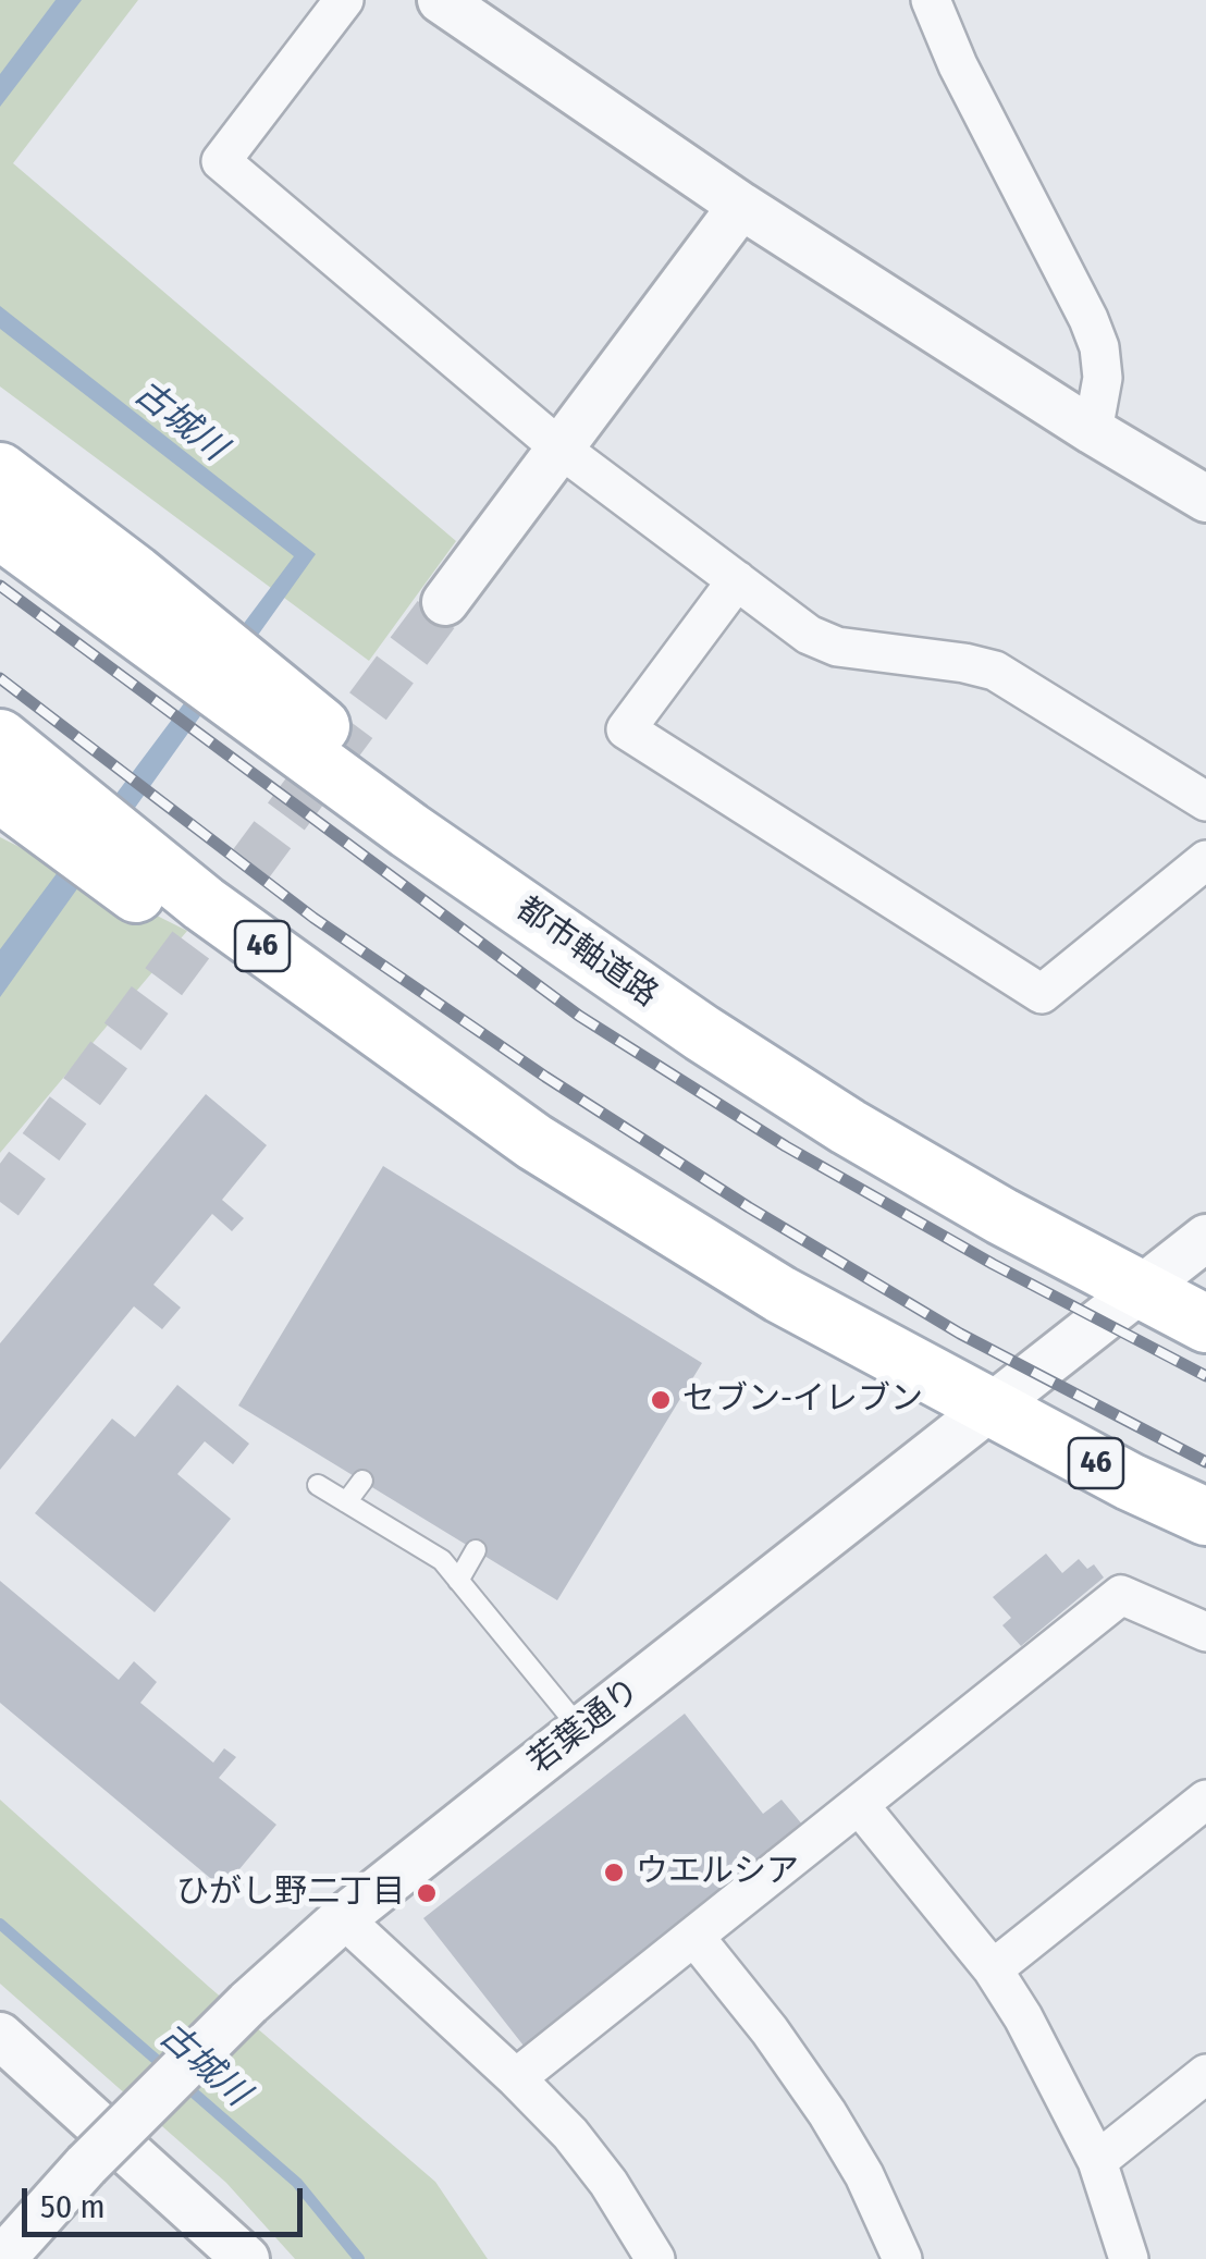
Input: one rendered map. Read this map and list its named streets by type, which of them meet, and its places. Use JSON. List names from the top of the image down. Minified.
{"streets":{"main road":["46","都市軸道路"],"street":["若葉通り"]},"crossings":[["46","若葉通り"],["都市軸道路","若葉通り"]],"water":["古城川"],"places":["セブン-イレブン","ウエルシア","ひがし野二丁目"],"scale_bar":"50 m"}
